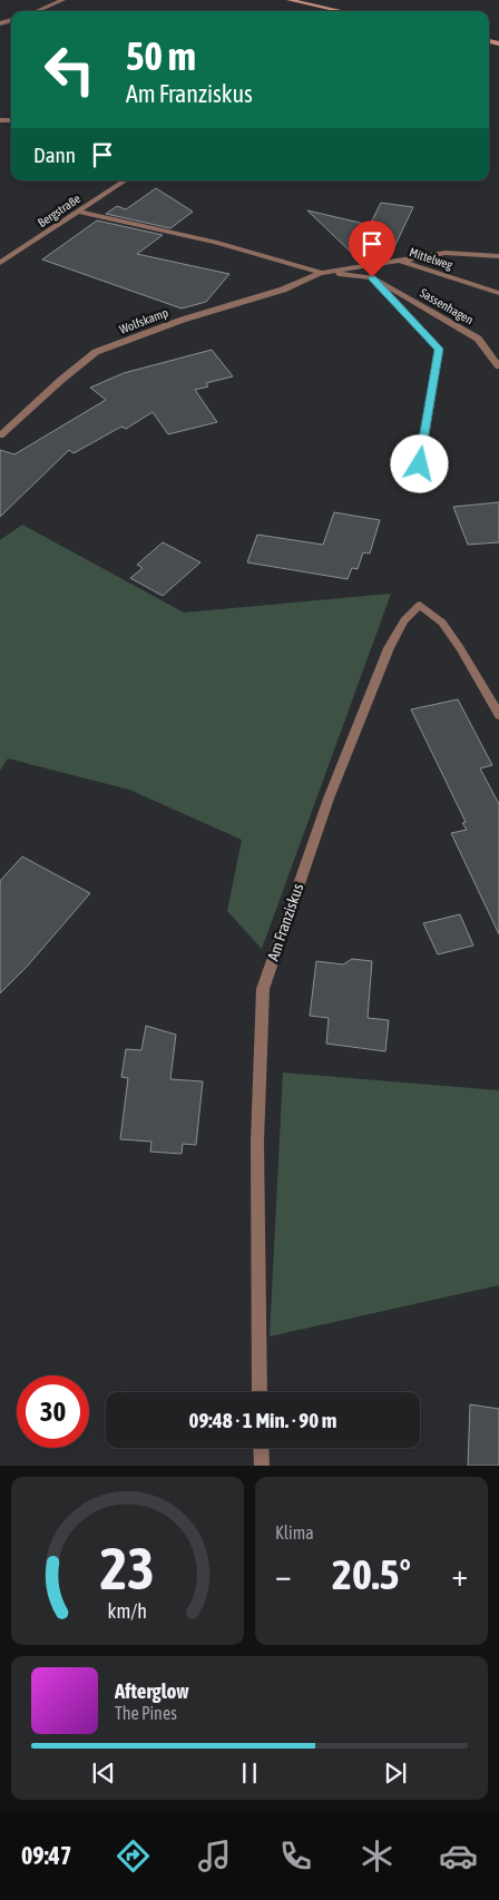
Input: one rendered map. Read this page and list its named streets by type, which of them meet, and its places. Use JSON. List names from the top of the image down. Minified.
{"streets":{"street":["Bergstraße","Mittelweg","Sassenhagen","Wolfskamp","Am Franziskus"]},"crossings":[["Bergstraße","Wolfskamp"],["Mittelweg","Wolfskamp"],["Sassenhagen","Wolfskamp"]],"page":{"turn":["50 m","Am Franziskus"],"then":"Dann","limit":"30","trip":"09:48 · 1 Min. · 90 m","tile":"Klima","heat":["−","20.5°","+"],"song":["Afterglow","The Pines"],"tabs":"09:47","gauge":["23","km/h"]}}
